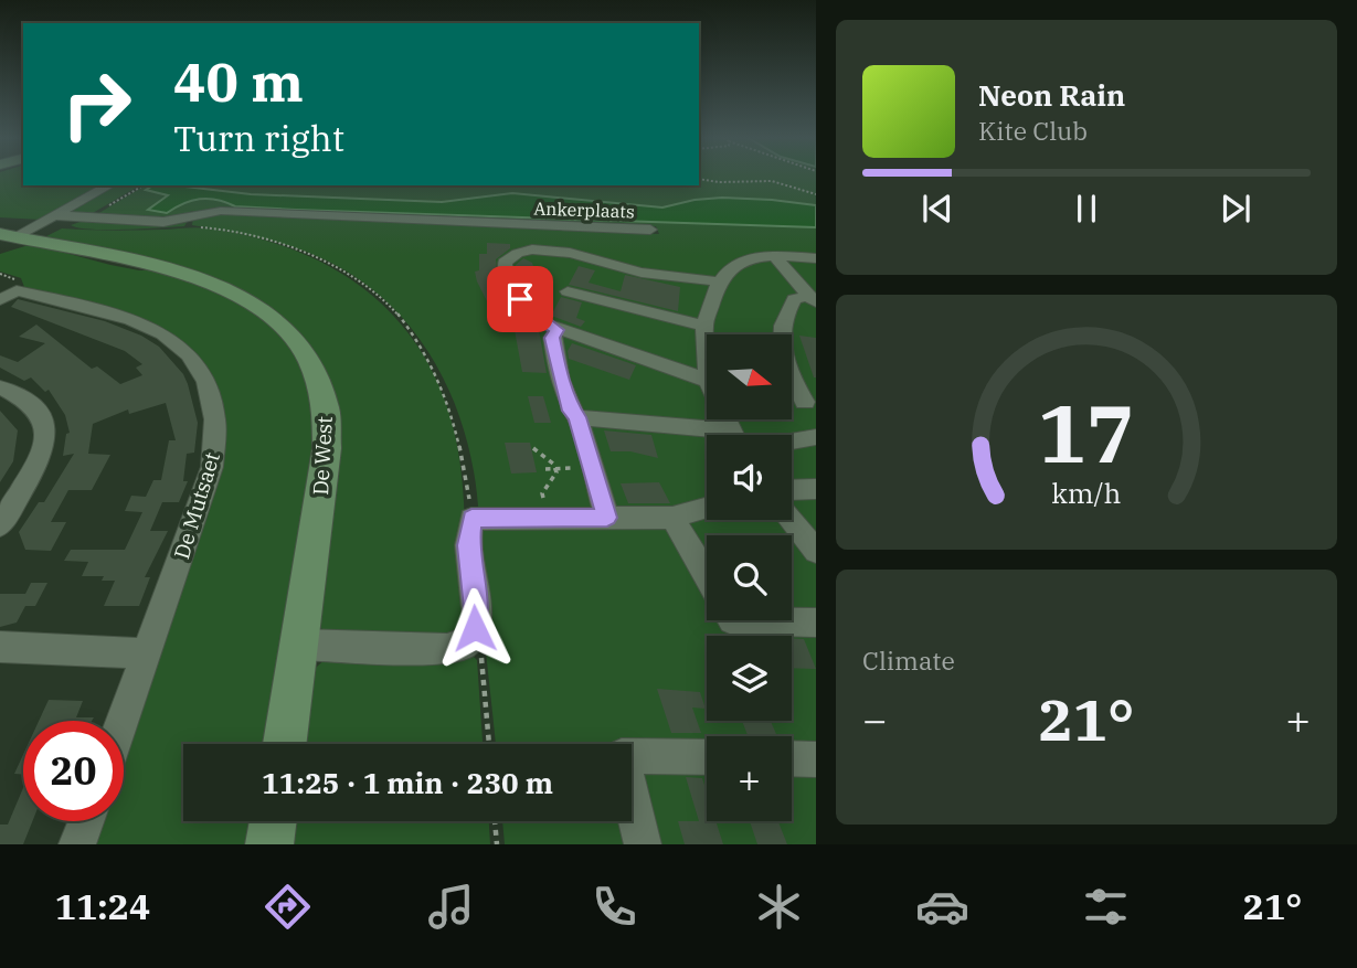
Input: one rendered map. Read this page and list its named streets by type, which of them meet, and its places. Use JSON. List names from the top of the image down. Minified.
{"streets":{"main road":["De West"],"street":["Ankerplaats","De Mutsaet"]},"north":"right","page":{"turn":["40 m","Turn right"],"song":["Neon Rain","Kite Club"],"map_buttons":"+","tile":"Climate","heat":["−","21°","+"],"limit":"20","trip":"11:25 · 1 min · 230 m","tabs":["11:24","21°"],"gauge":["17","km/h"]}}
